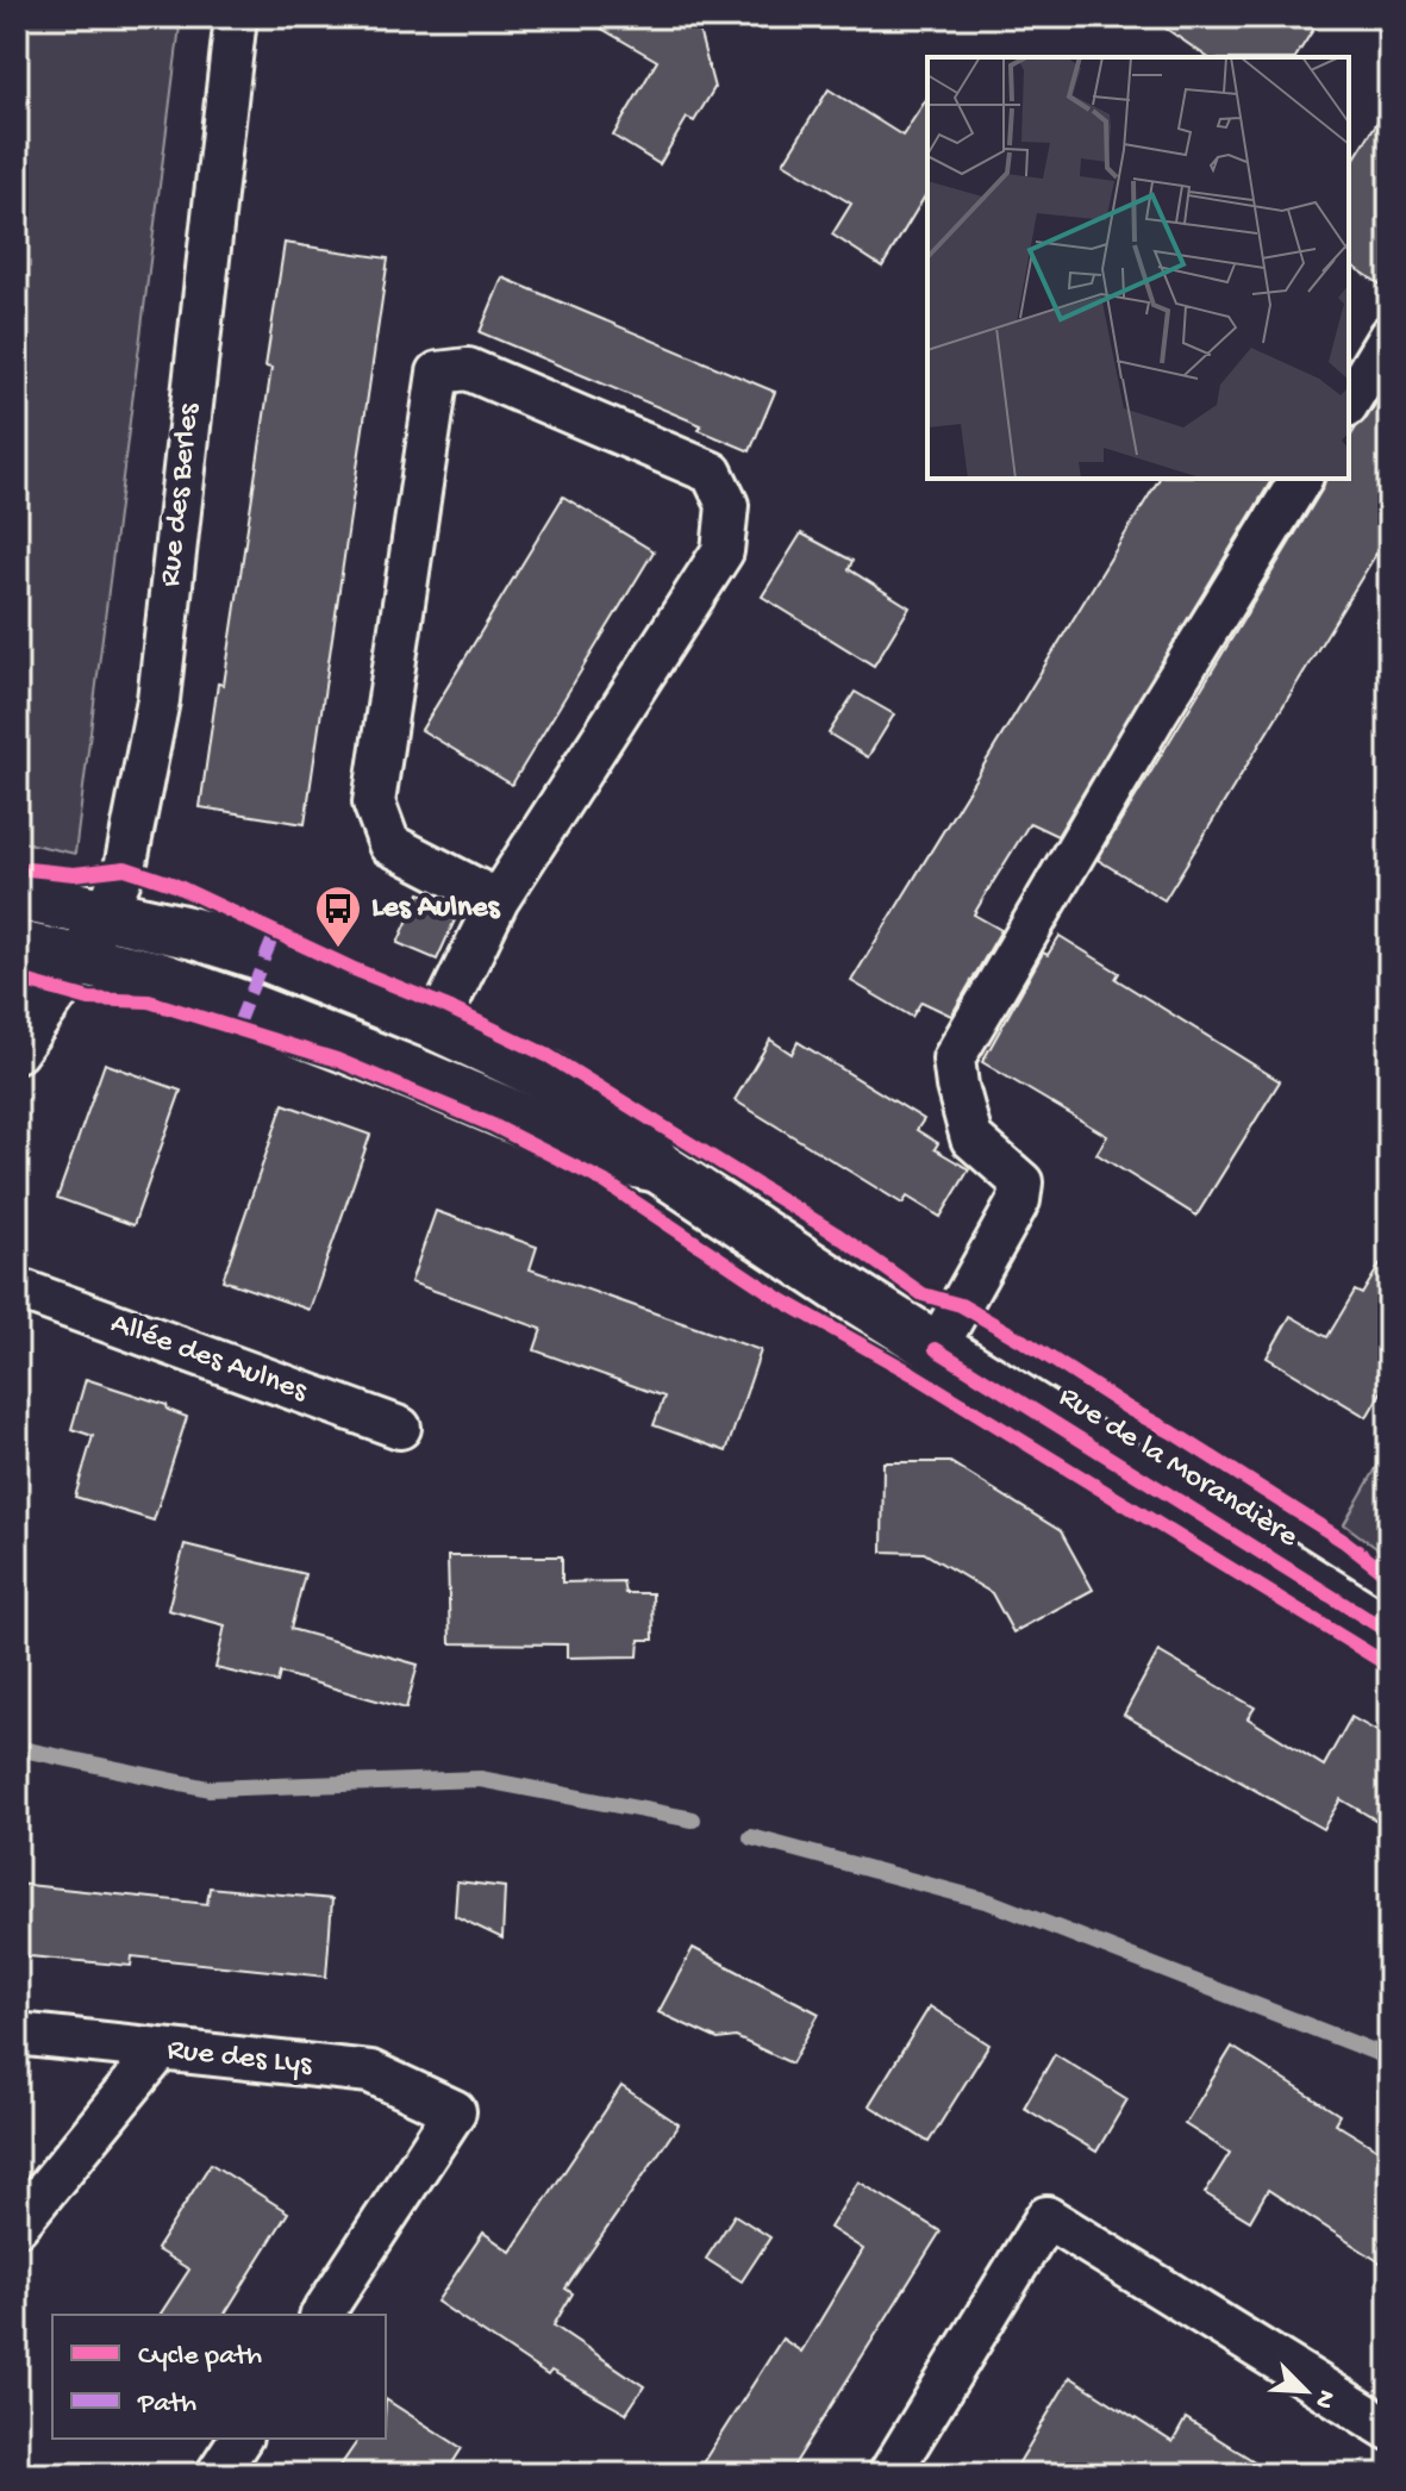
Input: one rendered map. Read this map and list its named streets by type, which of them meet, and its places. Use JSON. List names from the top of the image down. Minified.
{"streets":{"street":["Rue des Berles","Allée des Aulnes","Rue de la Morandière","Rue des Lys"]},"crossings":[["Rue des Berles","Rue de la Morandière"]],"places":{"bus stop":["Les Aulnes"]},"legend":["Cycle path","Path"],"north":"bottom right"}
